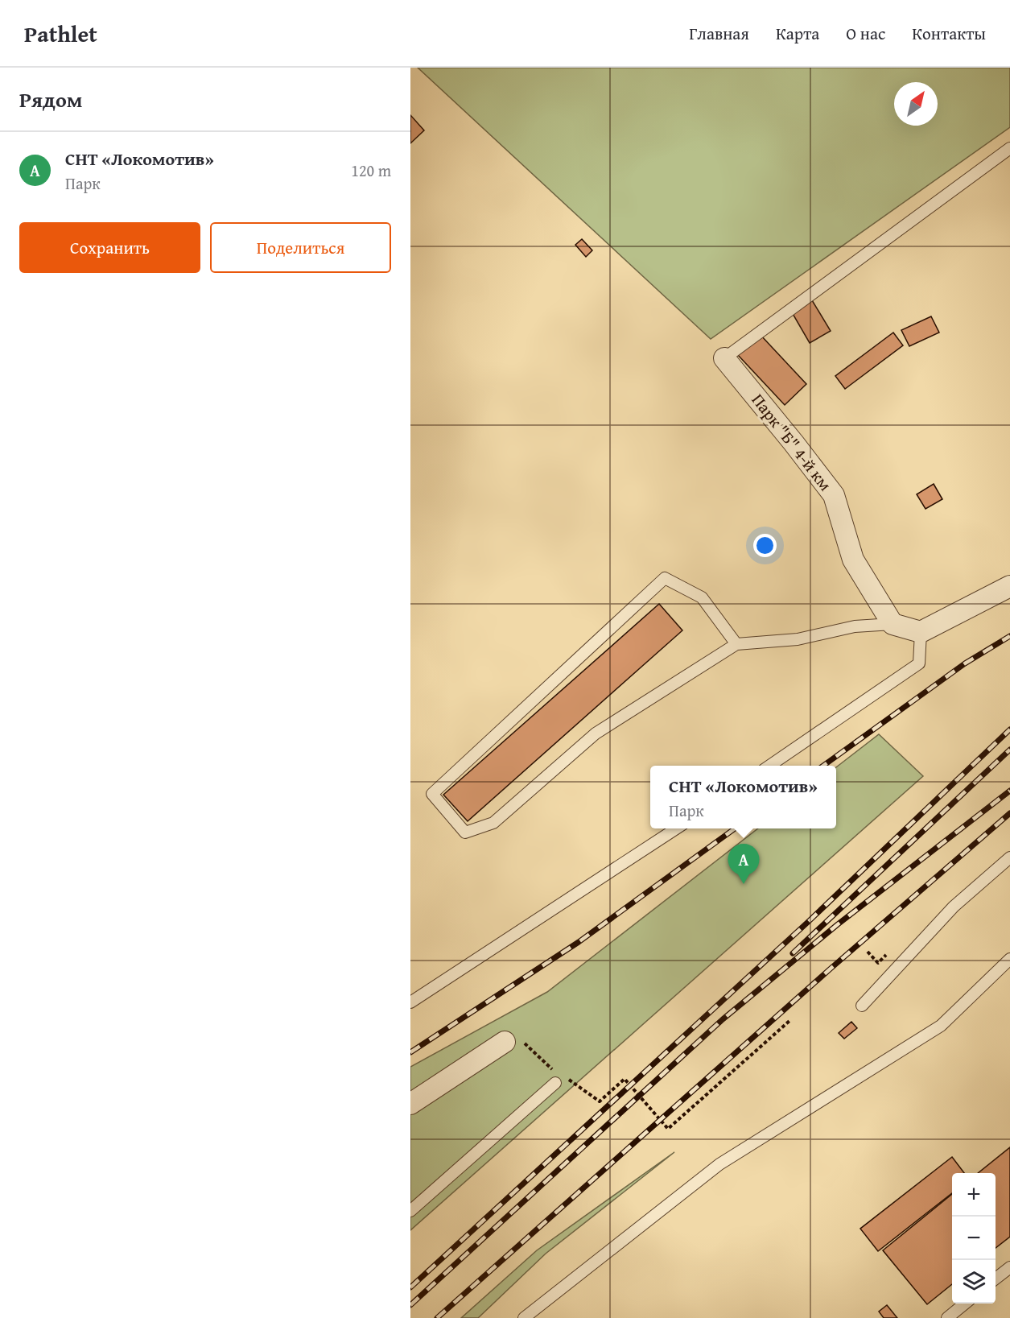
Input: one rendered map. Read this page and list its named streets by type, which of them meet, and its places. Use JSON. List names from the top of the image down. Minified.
{"streets":{"street":["Парк \"Б\" 4-й км"]},"north":"top right","page":{"header":"Pathlet","nav":["Главная","Карта","О нас","Контакты"],"heading":"Рядом","list":[{"mark":"A","name":"СНТ «Локомотив»","note":"Парк","value":"120 m"}],"buttons":["Сохранить","Поделиться"],"popup":["СНТ «Локомотив»","Парк"],"pins":"A","map_buttons":["+","−"]}}
